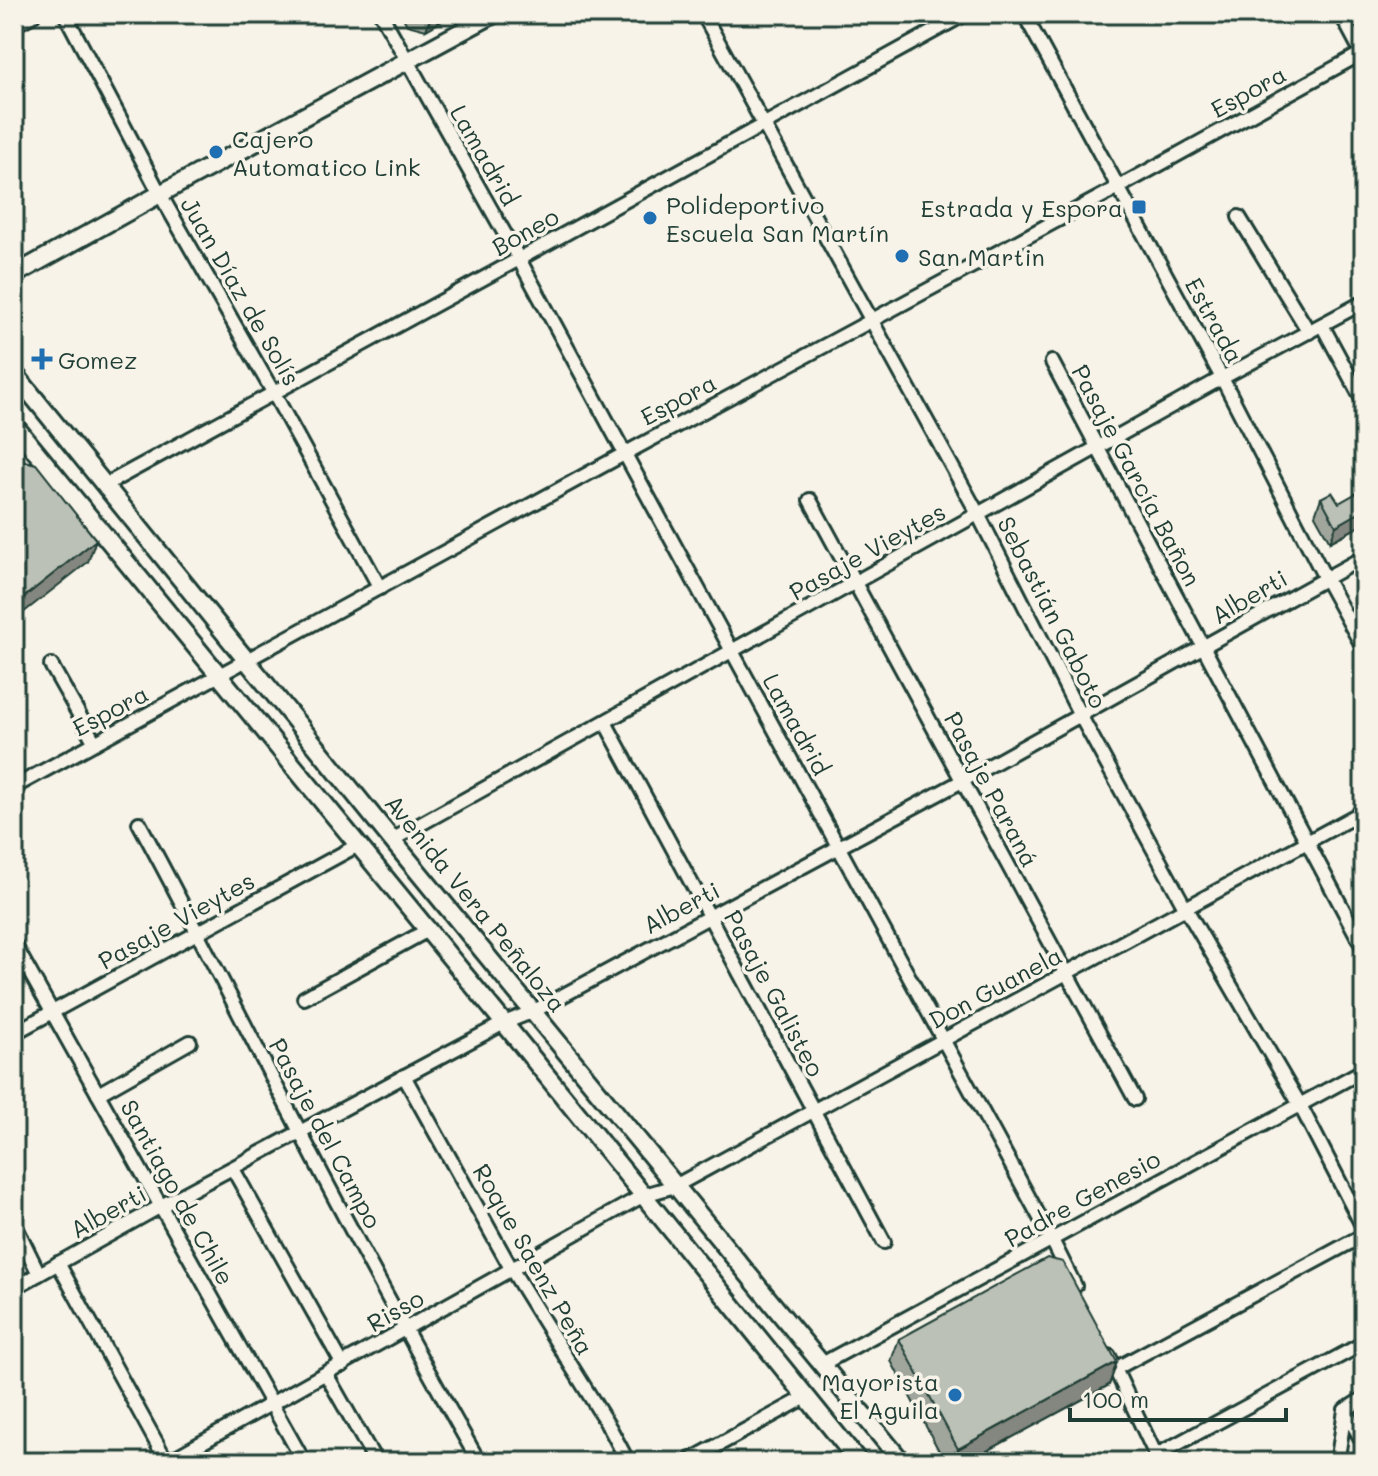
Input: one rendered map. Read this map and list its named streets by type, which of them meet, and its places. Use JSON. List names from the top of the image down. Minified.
{"streets":{"main road":["Avenida Vera Peñaloza"],"street":["Espora","Lamadrid","Boneo","Juan Díaz de Solís","Estrada","Pasaje García Bañon","Pasaje Vieytes","Alberti","Sebastián Gaboto","Pasaje Paraná","Don Guanela","Pasaje Galisteo","Pasaje del Campo","Santiago de Chile","Padre Genesio","Roque Saenz Peña","Risso"]},"crossings":[["Espora","Lamadrid"],["Espora","Juan Díaz de Solís"],["Espora","Estrada"],["Espora","Sebastián Gaboto"],["Espora","Avenida Vera Peñaloza"],["Lamadrid","Boneo"],["Lamadrid","Pasaje Vieytes"],["Lamadrid","Alberti"],["Lamadrid","Don Guanela"],["Lamadrid","Padre Genesio"],["Boneo","Juan Díaz de Solís"],["Boneo","Sebastián Gaboto"],["Boneo","Avenida Vera Peñaloza"],["Estrada","Pasaje Vieytes"],["Estrada","Alberti"],["Pasaje García Bañon","Pasaje Vieytes"],["Pasaje García Bañon","Alberti"],["Pasaje García Bañon","Don Guanela"],["Pasaje Vieytes","Sebastián Gaboto"],["Pasaje Vieytes","Pasaje Paraná"],["Pasaje Vieytes","Avenida Vera Peñaloza"],["Pasaje Vieytes","Pasaje Galisteo"],["Pasaje Vieytes","Pasaje del Campo"],["Pasaje Vieytes","Santiago de Chile"],["Alberti","Sebastián Gaboto"],["Alberti","Pasaje Paraná"],["Alberti","Avenida Vera Peñaloza"],["Alberti","Pasaje Galisteo"],["Alberti","Pasaje del Campo"],["Alberti","Santiago de Chile"],["Alberti","Roque Saenz Peña"],["Sebastián Gaboto","Don Guanela"],["Sebastián Gaboto","Padre Genesio"],["Pasaje Paraná","Don Guanela"],["Avenida Vera Peñaloza","Don Guanela"],["Avenida Vera Peñaloza","Padre Genesio"],["Don Guanela","Pasaje Galisteo"],["Don Guanela","Risso"],["Pasaje del Campo","Risso"],["Santiago de Chile","Risso"],["Roque Saenz Peña","Risso"]],"places":{"other":["Cajero Automatico Link","Polideportivo Escuela San Martín","San Martin","Mayorista El Aguila"],"transit":["Estrada y Espora"],"health":["Gomez"]},"scale_bar":"100 m"}
